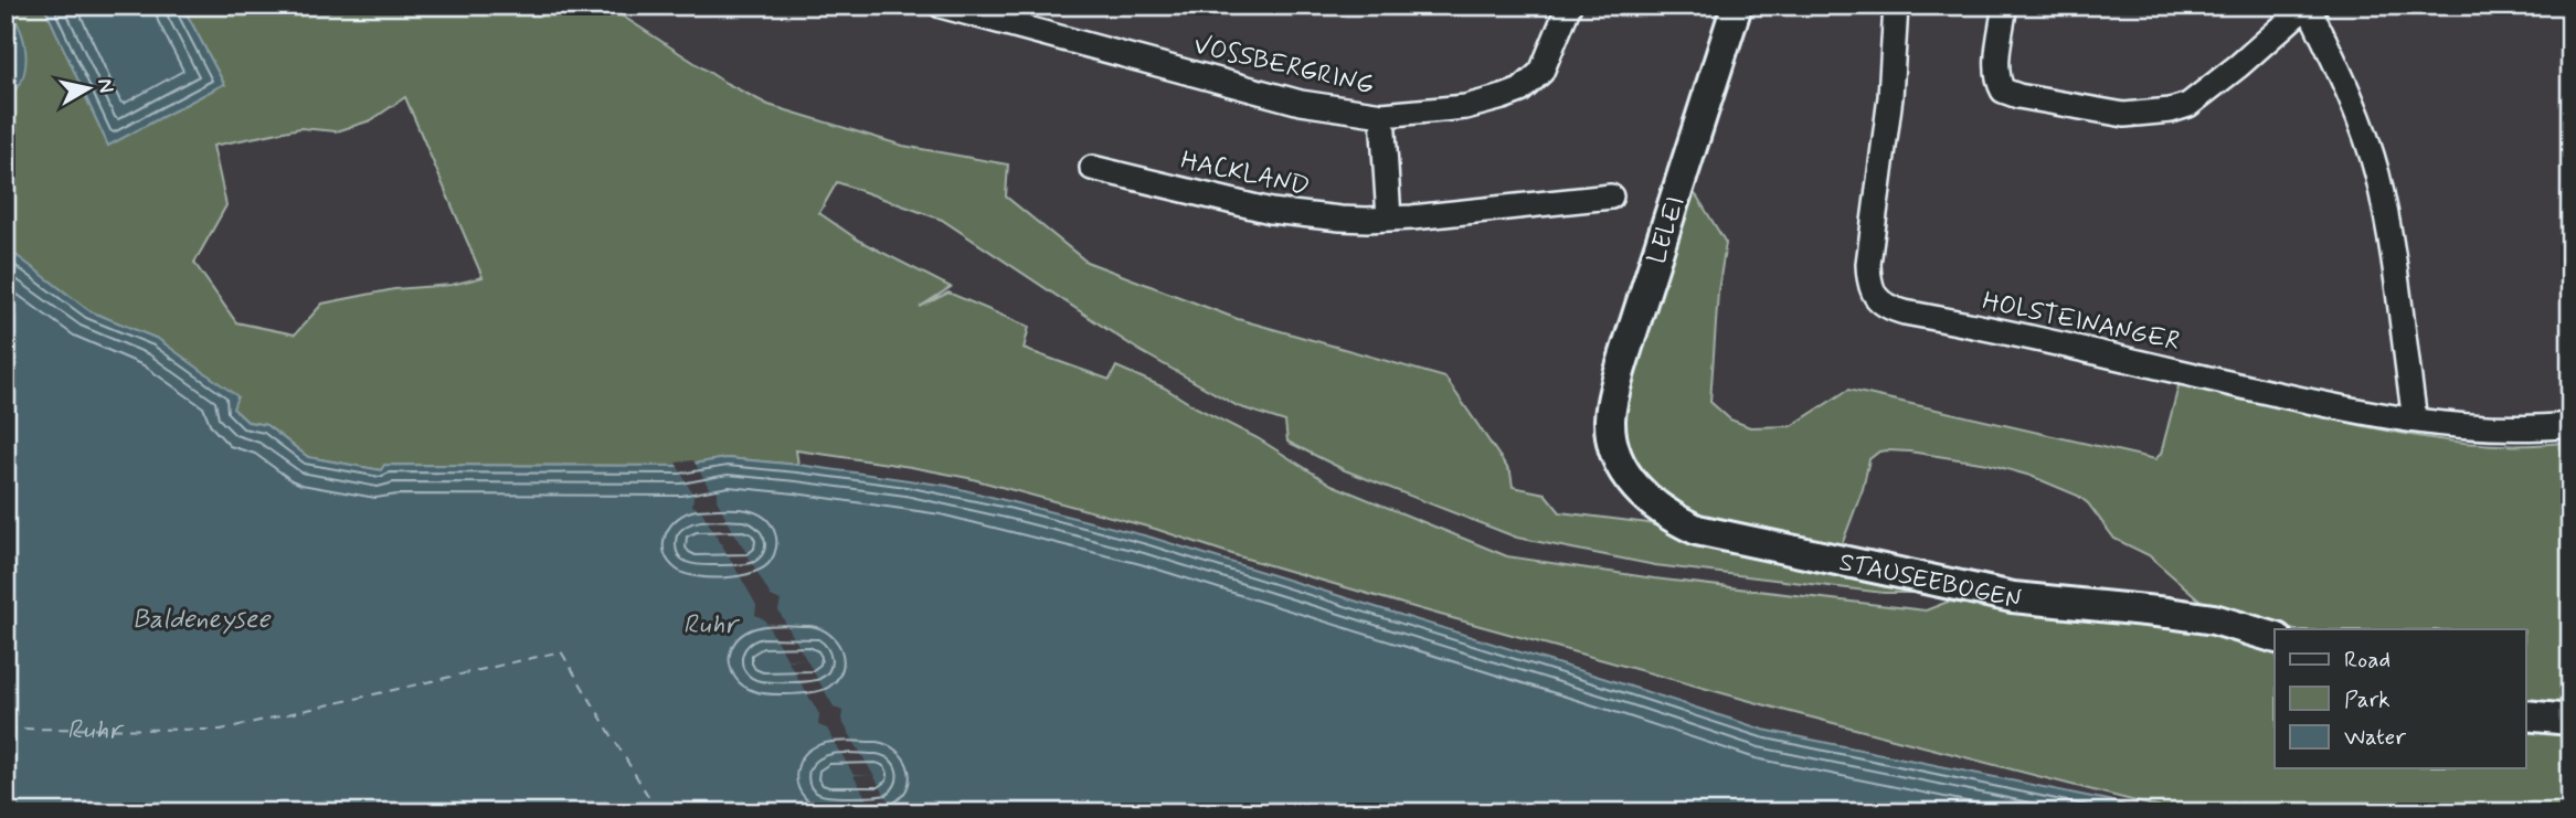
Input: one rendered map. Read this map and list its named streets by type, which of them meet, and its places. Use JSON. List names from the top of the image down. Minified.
{"streets":{"street":["VOSSBERGRING","HACKLAND","LELEI","HOLSTEINANGER","STAUSEEBOGEN"]},"crossings":[["LELEI","STAUSEEBOGEN"]],"water":["Baldeneysee","Ruhr"],"legend":["Road","Park","Water"],"north":"right"}
